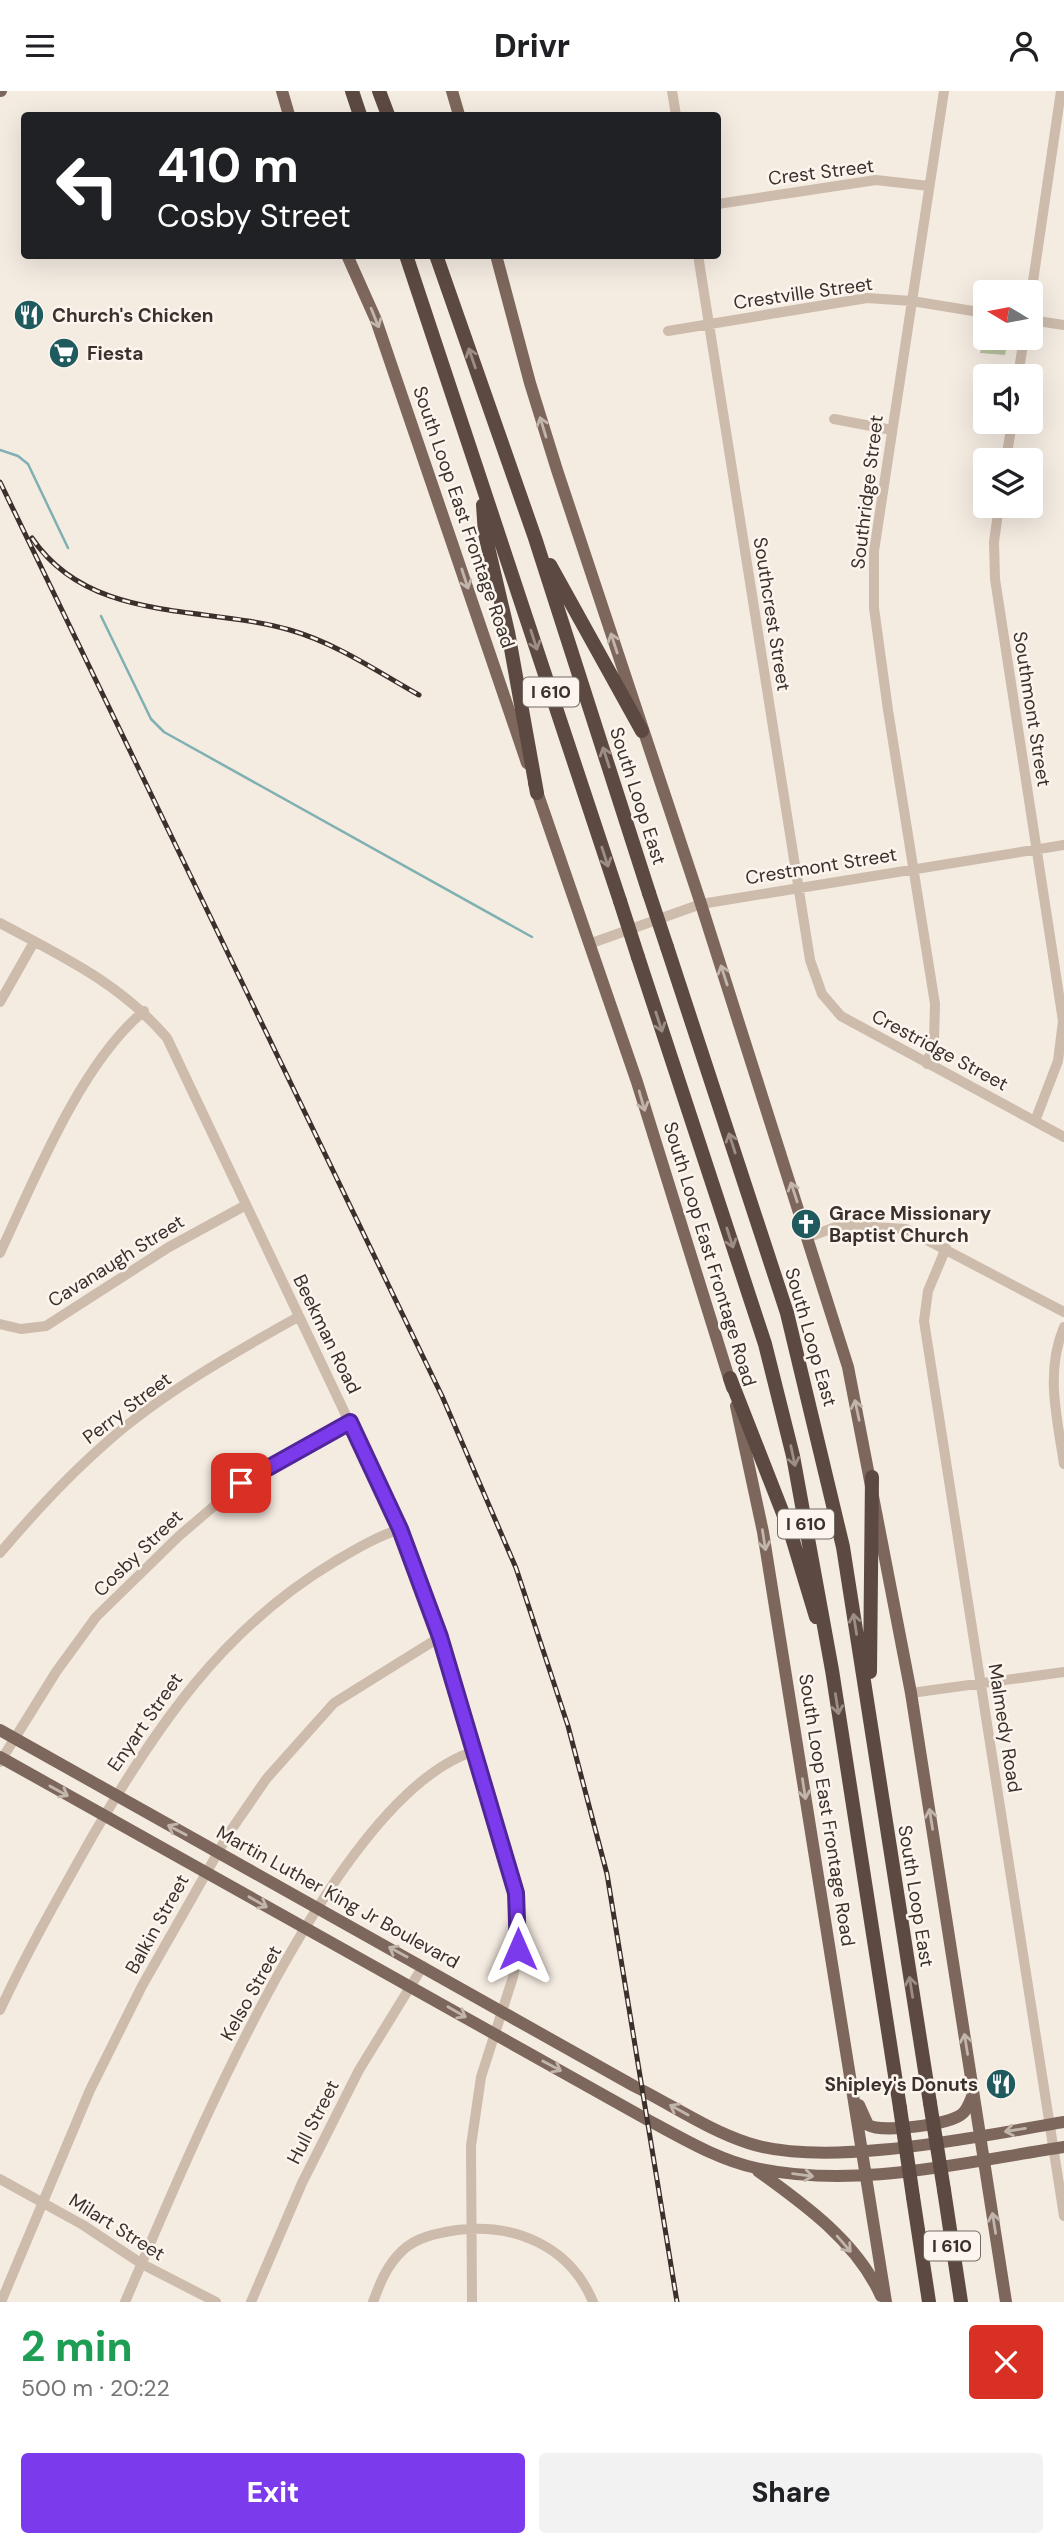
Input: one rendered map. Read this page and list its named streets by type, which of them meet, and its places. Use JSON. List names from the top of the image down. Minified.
{"streets":{"highway":["I 610","South Loop East"],"main road":["South Loop East Frontage Road","Martin Luther King Jr Boulevard"],"street":["Crest Street","Crestville Street","Southridge Street","Southcrest Street","Southmont Street","Crestmont Street","Crestridge Street","Cavanaugh Street","Beekman Road","Perry Street","Cosby Street","Enyart Street","Malmedy Road","Balkin Street","Kelso Street","Hull Street","Milart Street"]},"crossings":[["Crest Street","Southridge Street"],["Crestville Street","Southridge Street"],["Crestville Street","Southcrest Street"],["Southridge Street","Crestmont Street"],["Southridge Street","Crestridge Street"],["South Loop East Frontage Road","Crestmont Street"],["South Loop East Frontage Road","Martin Luther King Jr Boulevard"],["Southcrest Street","Crestmont Street"],["Southcrest Street","Crestridge Street"],["Southmont Street","Crestmont Street"],["Southmont Street","Crestridge Street"],["Cavanaugh Street","Beekman Road"],["Beekman Road","Perry Street"],["Beekman Road","Cosby Street"],["Beekman Road","Enyart Street"],["Beekman Road","Martin Luther King Jr Boulevard"],["Beekman Road","Balkin Street"],["Beekman Road","Kelso Street"],["Cosby Street","Martin Luther King Jr Boulevard"],["Enyart Street","Martin Luther King Jr Boulevard"],["Malmedy Road","Martin Luther King Jr Boulevard"],["Martin Luther King Jr Boulevard","Balkin Street"],["Martin Luther King Jr Boulevard","Kelso Street"],["Martin Luther King Jr Boulevard","Hull Street"],["Balkin Street","Milart Street"],["Kelso Street","Milart Street"]],"one_way":["South Loop East Frontage Road"],"places":{"restaurant":["Church's Chicken","Shipley's Donuts"],"supermarket":["Fiesta"],"church":["Grace Missionary Baptist Church"]},"north":"left","page":{"header":"Drivr","turn":["410 m","Cosby Street"],"heading":["2 min","500 m · 20:22"],"buttons":["Exit","Share"]}}
